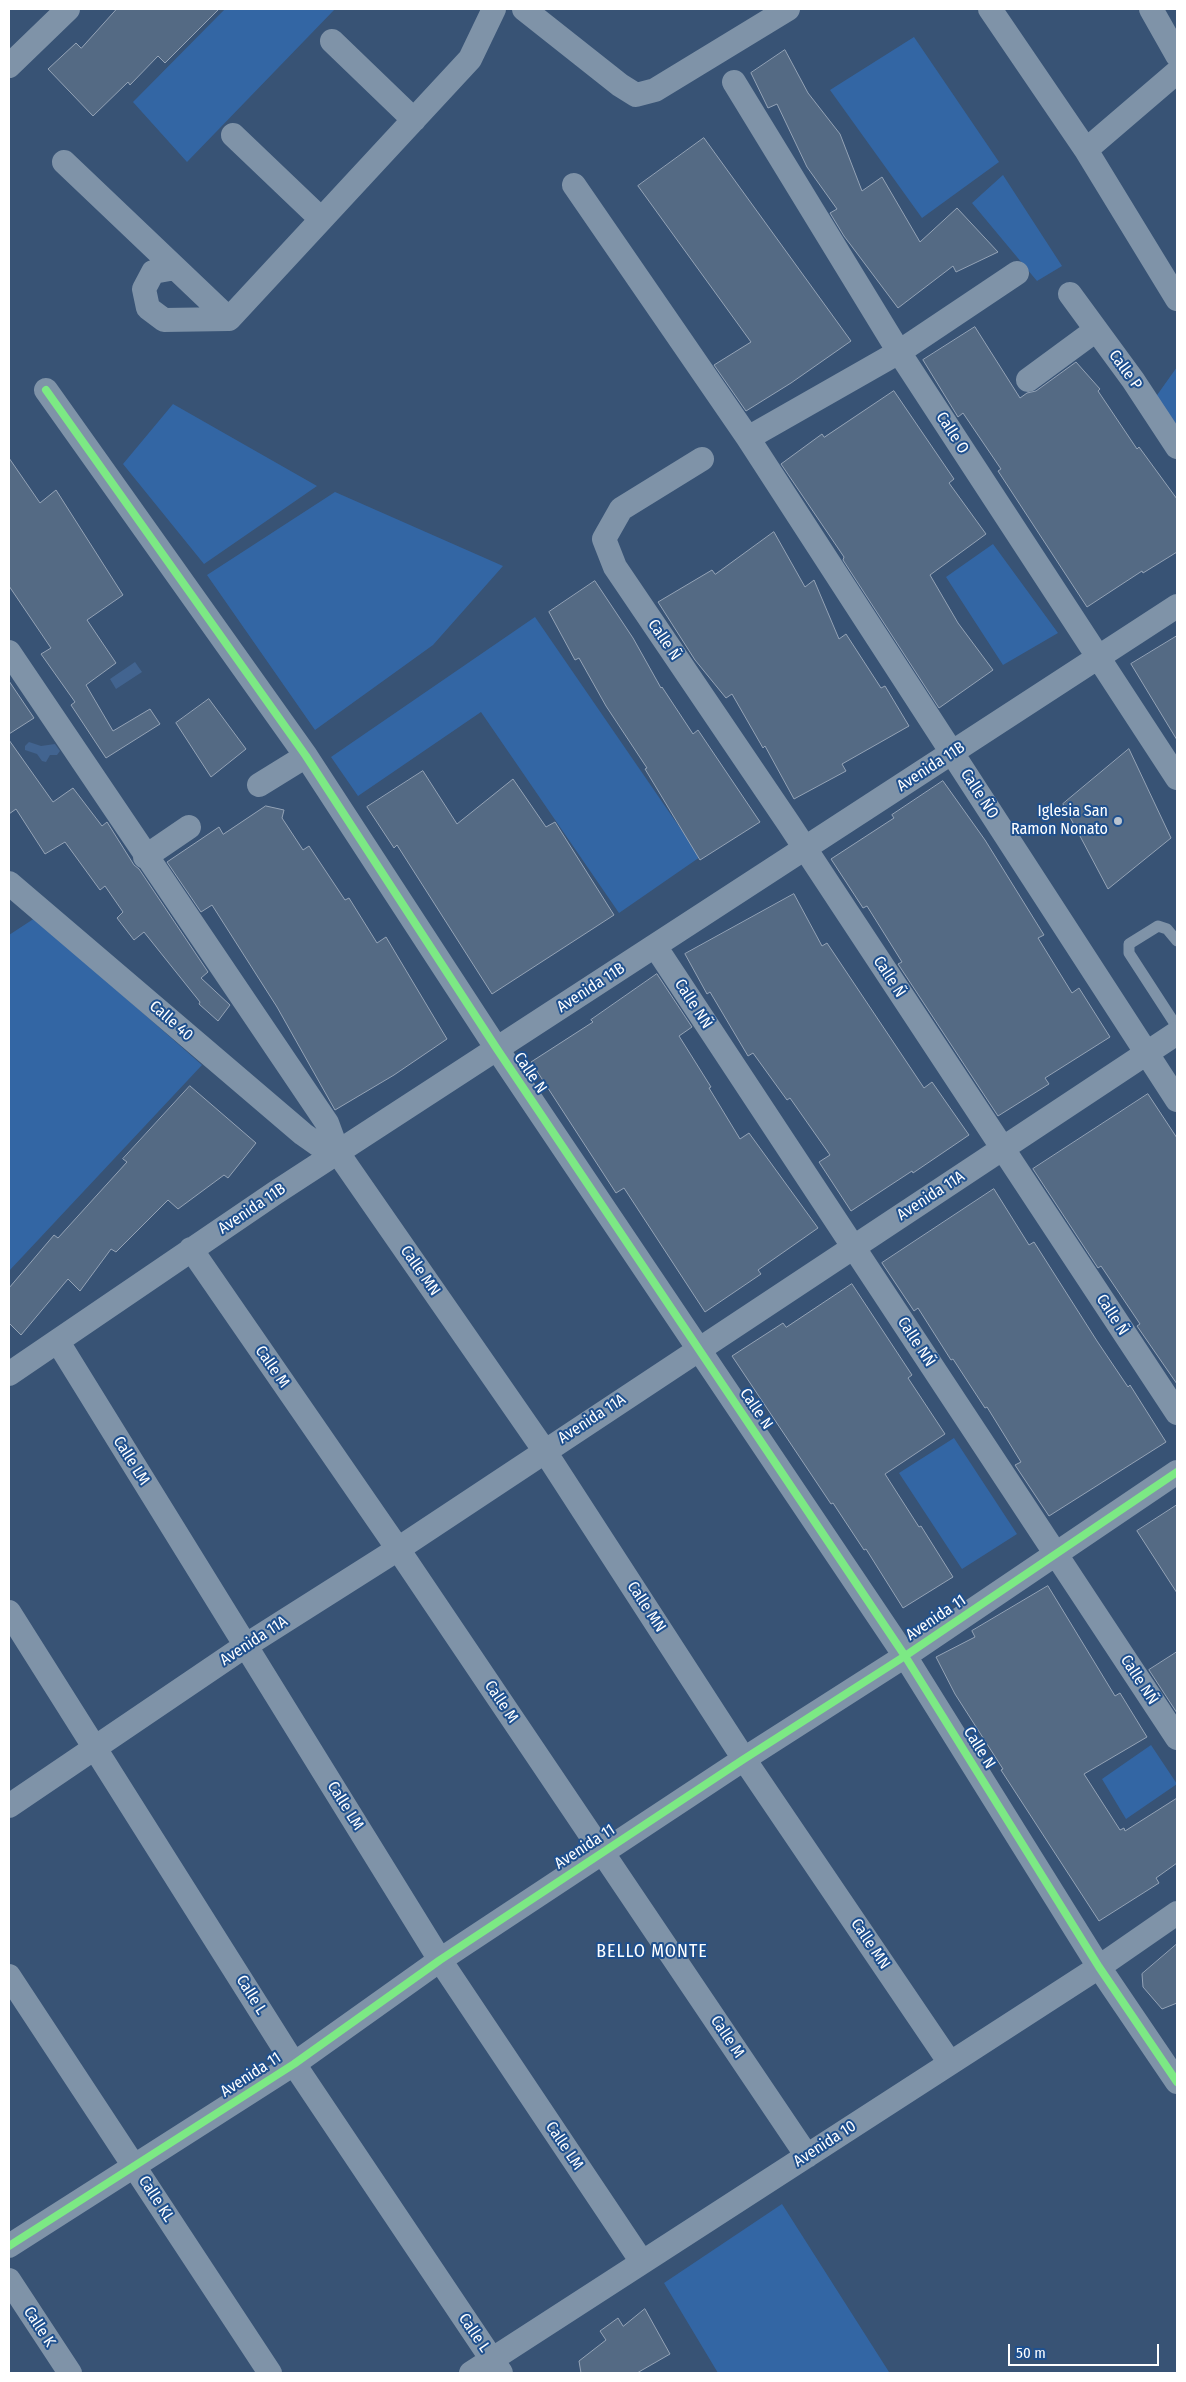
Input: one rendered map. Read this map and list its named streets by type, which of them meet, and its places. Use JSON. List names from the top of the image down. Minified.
{"streets":{"street":["Calle P","Calle O","Calle Ñ","Avenida 11B","Calle ÑO","Calle NÑ","Calle 40","Calle N","Avenida 11A","Calle MN","Calle M","Calle LM","Avenida 11","Calle L","Avenida 10","Calle KL","Calle K"]},"crossings":[["Calle O","Avenida 11B"],["Calle Ñ","Avenida 11B"],["Calle Ñ","Avenida 11A"],["Avenida 11B","Calle ÑO"],["Avenida 11B","Calle NÑ"],["Avenida 11B","Calle 40"],["Avenida 11B","Calle N"],["Avenida 11B","Calle MN"],["Avenida 11B","Calle M"],["Avenida 11B","Calle LM"],["Calle ÑO","Avenida 11A"],["Calle NÑ","Avenida 11A"],["Calle NÑ","Avenida 11"],["Calle 40","Calle MN"],["Calle N","Avenida 11A"],["Calle N","Avenida 11"],["Calle N","Avenida 10"],["Avenida 11A","Calle MN"],["Avenida 11A","Calle M"],["Avenida 11A","Calle LM"],["Avenida 11A","Calle L"],["Calle MN","Avenida 11"],["Calle MN","Avenida 10"],["Calle M","Avenida 11"],["Calle M","Avenida 10"],["Calle LM","Avenida 11"],["Calle LM","Avenida 10"],["Avenida 11","Calle L"],["Avenida 11","Calle KL"],["Calle L","Avenida 10"]],"districts":["BELLO MONTE"],"places":["Iglesia San Ramon Nonato"],"scale_bar":"50 m"}
